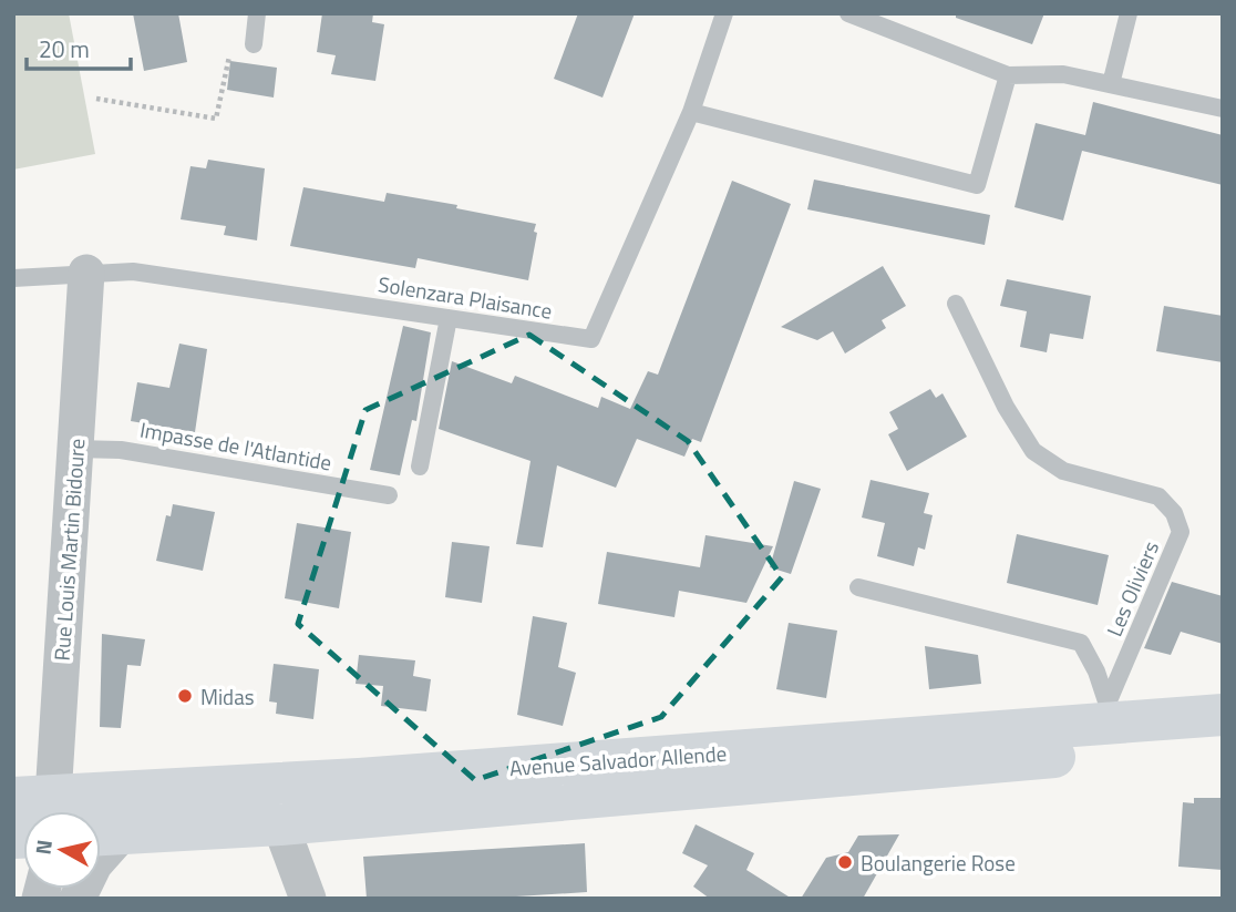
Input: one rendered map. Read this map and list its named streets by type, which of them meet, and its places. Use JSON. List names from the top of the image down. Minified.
{"streets":{"main road":["Avenue Salvador Allende"],"street":["Rue Louis Martin Bidoure"],"lane":["Solenzara Plaisance","Impasse de l'Atlantide","Les Oliviers"]},"crossings":[["Solenzara Plaisance","Rue Louis Martin Bidoure"],["Impasse de l'Atlantide","Rue Louis Martin Bidoure"],["Rue Louis Martin Bidoure","Avenue Salvador Allende"],["Les Oliviers","Avenue Salvador Allende"]],"places":["Midas","Boulangerie Rose"],"scale_bar":"20 m","north":"left"}
